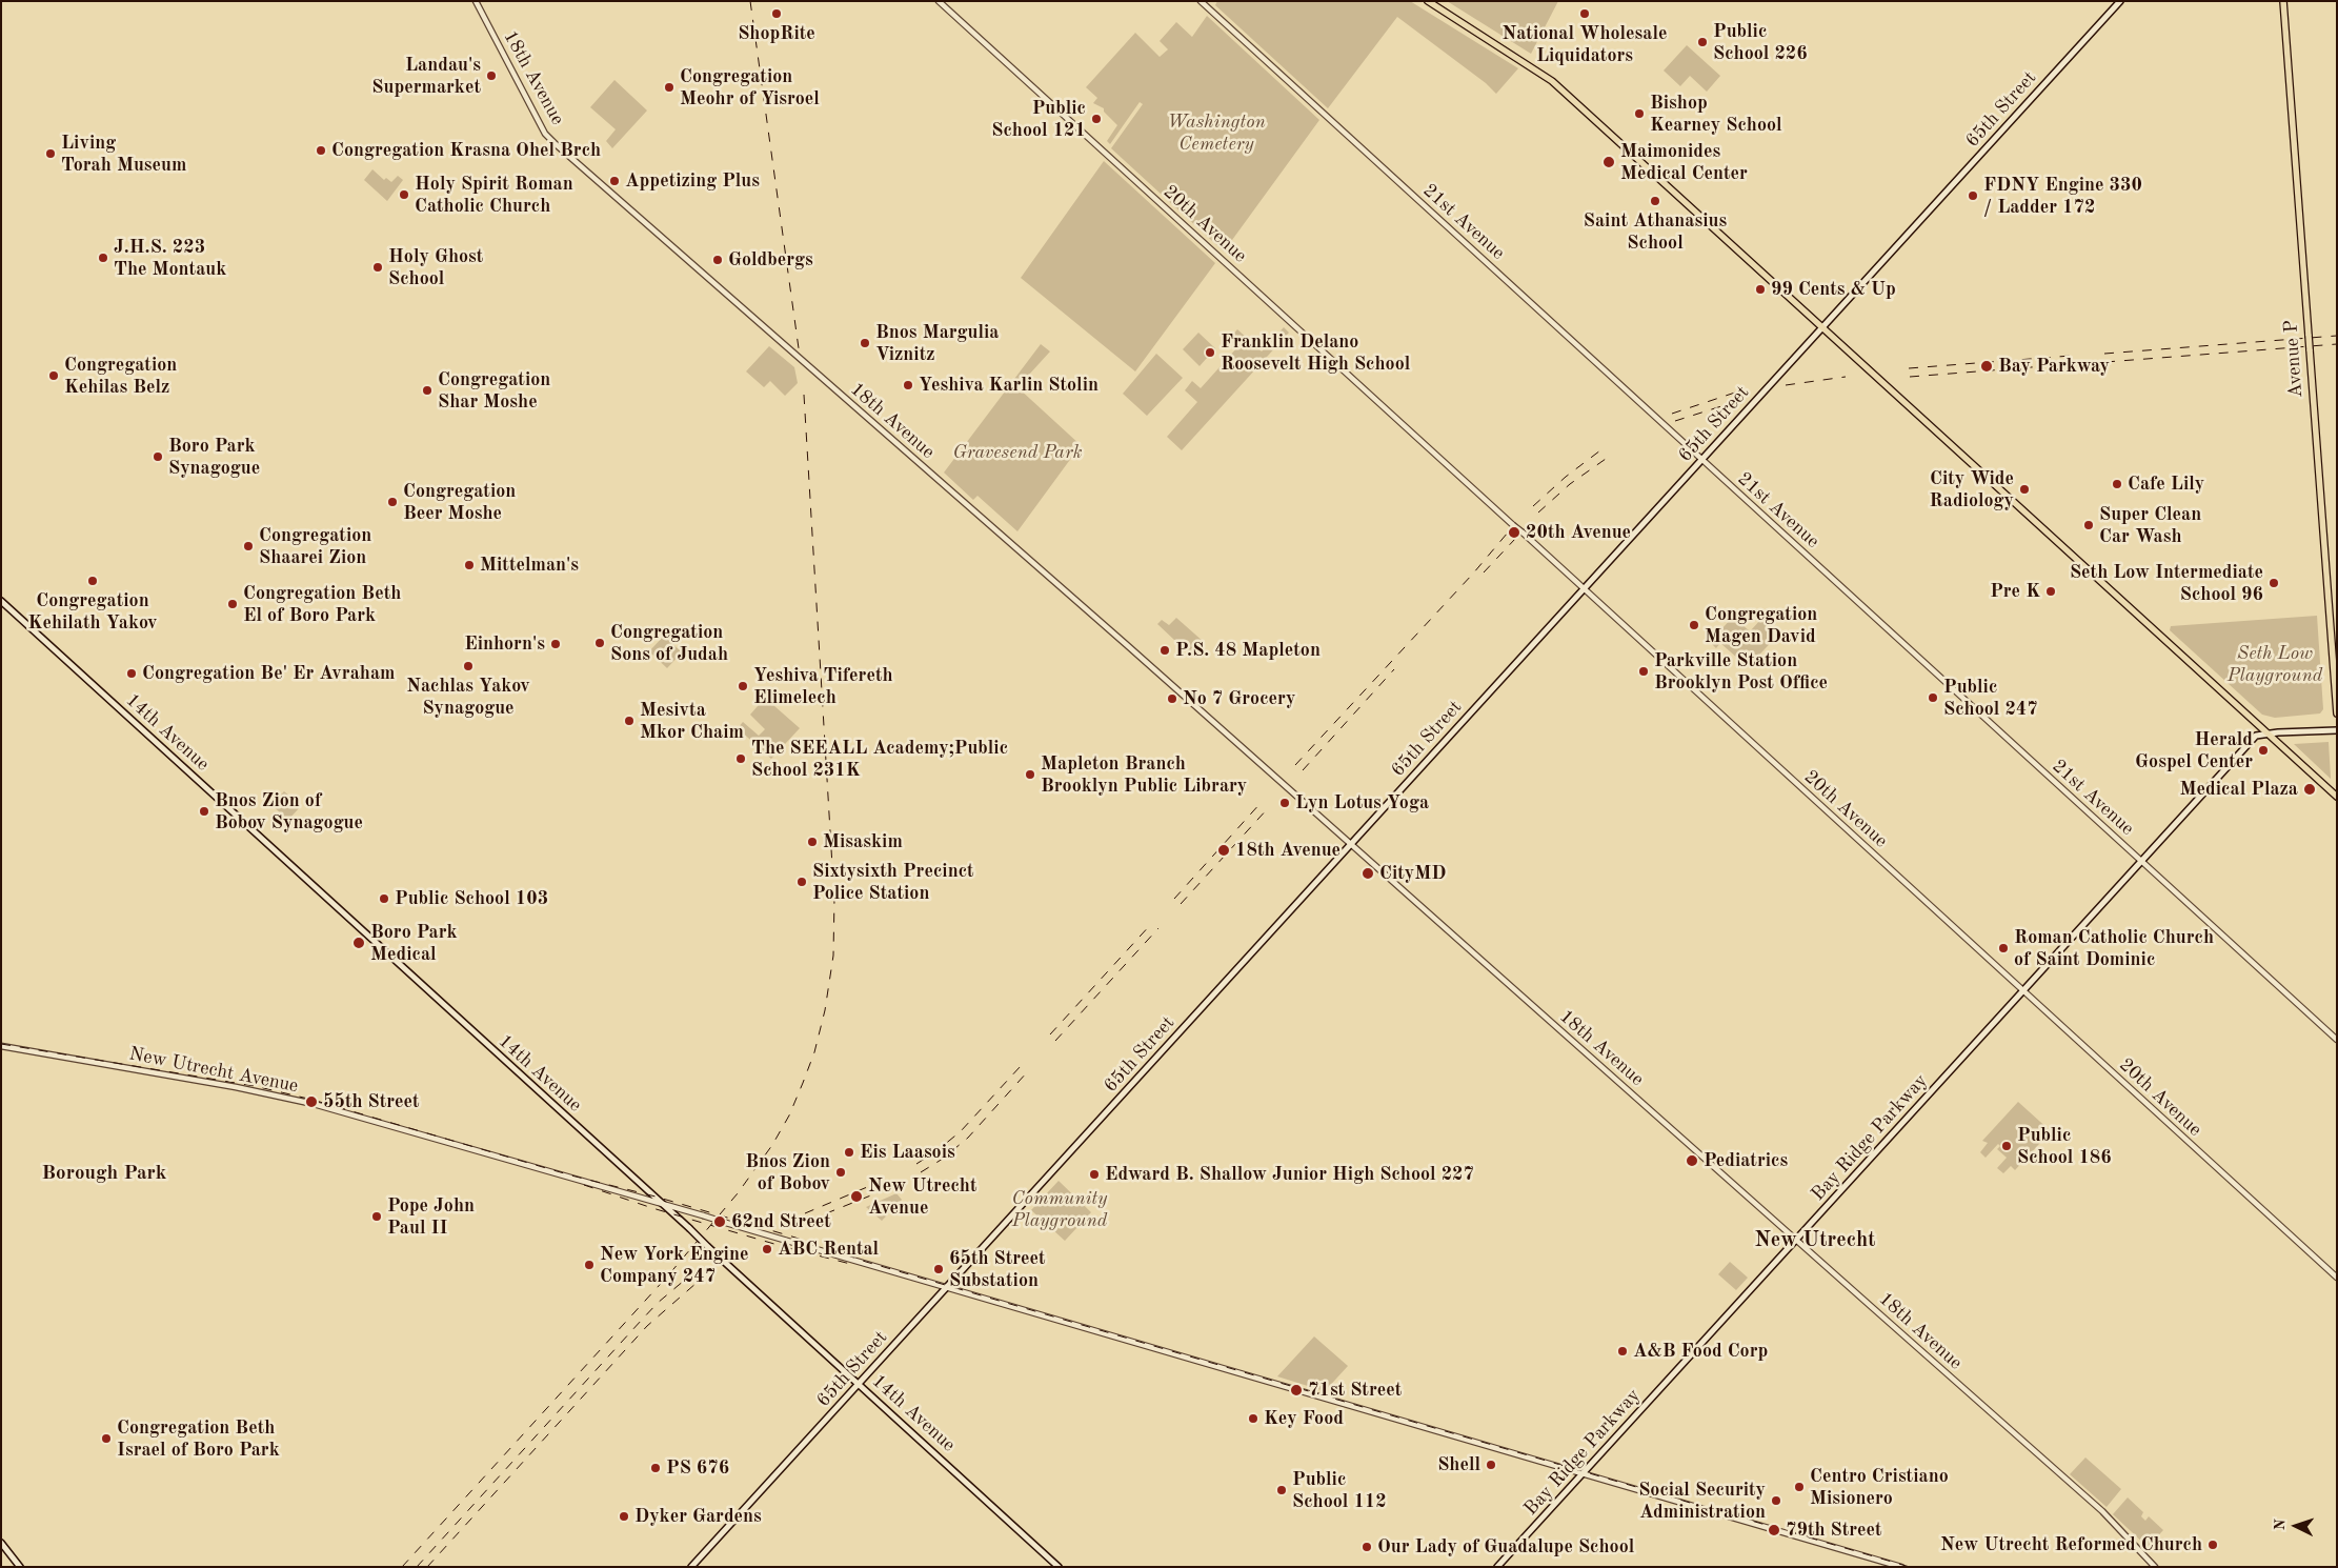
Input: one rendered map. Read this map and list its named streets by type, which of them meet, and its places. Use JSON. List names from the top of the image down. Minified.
{"streets":{"main road":["65th Street","Avenue P","14th Avenue","Bay Ridge Parkway"],"street":["18th Avenue","21st Avenue","20th Avenue","New Utrecht Avenue"]},"crossings":[["18th Avenue","65th Street"],["18th Avenue","Bay Ridge Parkway"],["65th Street","21st Avenue"],["65th Street","20th Avenue"],["65th Street","14th Avenue"],["65th Street","New Utrecht Avenue"],["21st Avenue","Bay Ridge Parkway"],["20th Avenue","Bay Ridge Parkway"],["14th Avenue","New Utrecht Avenue"],["New Utrecht Avenue","Bay Ridge Parkway"]],"districts":["Borough Park","New Utrecht"],"parks":["Washington Cemetery","Gravesend Park","Seth Low Playground","Community Playground"],"places":["ShopRite","National Wholesale Liquidators","Public School 226","Landau's Supermarket","Congregation Meohr of Yisroel","Bishop Kearney School","Public School 121","Congregation Krasna Ohel Brch","Living Torah Museum","Maimonides Medical Center","Appetizing Plus","Holy Spirit Roman Catholic Church","FDNY Engine 330 / Ladder 172","Saint Athanasius School","J.H.S. 223 The Montauk","Goldbergs","Holy Ghost School","99 Cents & Up","Bnos Margulia Viznitz","Franklin Delano Roosevelt High School","Bay Parkway","Congregation Kehilas Belz","Yeshiva Karlin Stolin","Congregation Shar Moshe","Boro Park Synagogue","Cafe Lily","City Wide Radiology","Congregation Beer Moshe","Super Clean Car Wash","20th Avenue","Congregation Shaarei Zion","Mittelman's","Congregation Kehilath Yakov","Seth Low Intermediate School 96","Pre K","Congregation Beth El of Boro Park","Congregation Magen David","Congregation Sons of Judah","Einhorn's","P.S. 48 Mapleton","Nachlas Yakov Synagogue","Parkville Station Brooklyn Post Office","Congregation Be' Er Avraham","Yeshiva Tifereth Elimelech","Public School 247","No 7 Grocery","Mesivta Mkor Chaim","Herald Gospel Center","The SEEALL Academy;Public School 231K","Mapleton Branch Brooklyn Public Library","Medical Plaza","Lyn Lotus Yoga","Bnos Zion of Bobov Synagogue","Misaskim","18th Avenue","CityMD","Sixtysixth Precinct Police Station","Public School 103","Boro Park Medical","Roman Catholic Church of Saint Dominic","55th Street","Public School 186","Eis Laasois","Pediatrics","Bnos Zion of Bobov","Edward B. Shallow Junior High School 227","New Utrecht Avenue","Pope John Paul II","62nd Street","ABC Rental","New York Engine Company 247","65th Street Substation","A&B Food Corp","71st Street","Key Food","Congregation Beth Israel of Boro Park","Shell","PS 676","Centro Cristiano Misionero","Public School 112","Social Security Administration","Dyker Gardens","79th Street","New Utrecht Reformed Church","Our Lady of Guadalupe School"],"north":"left"}
